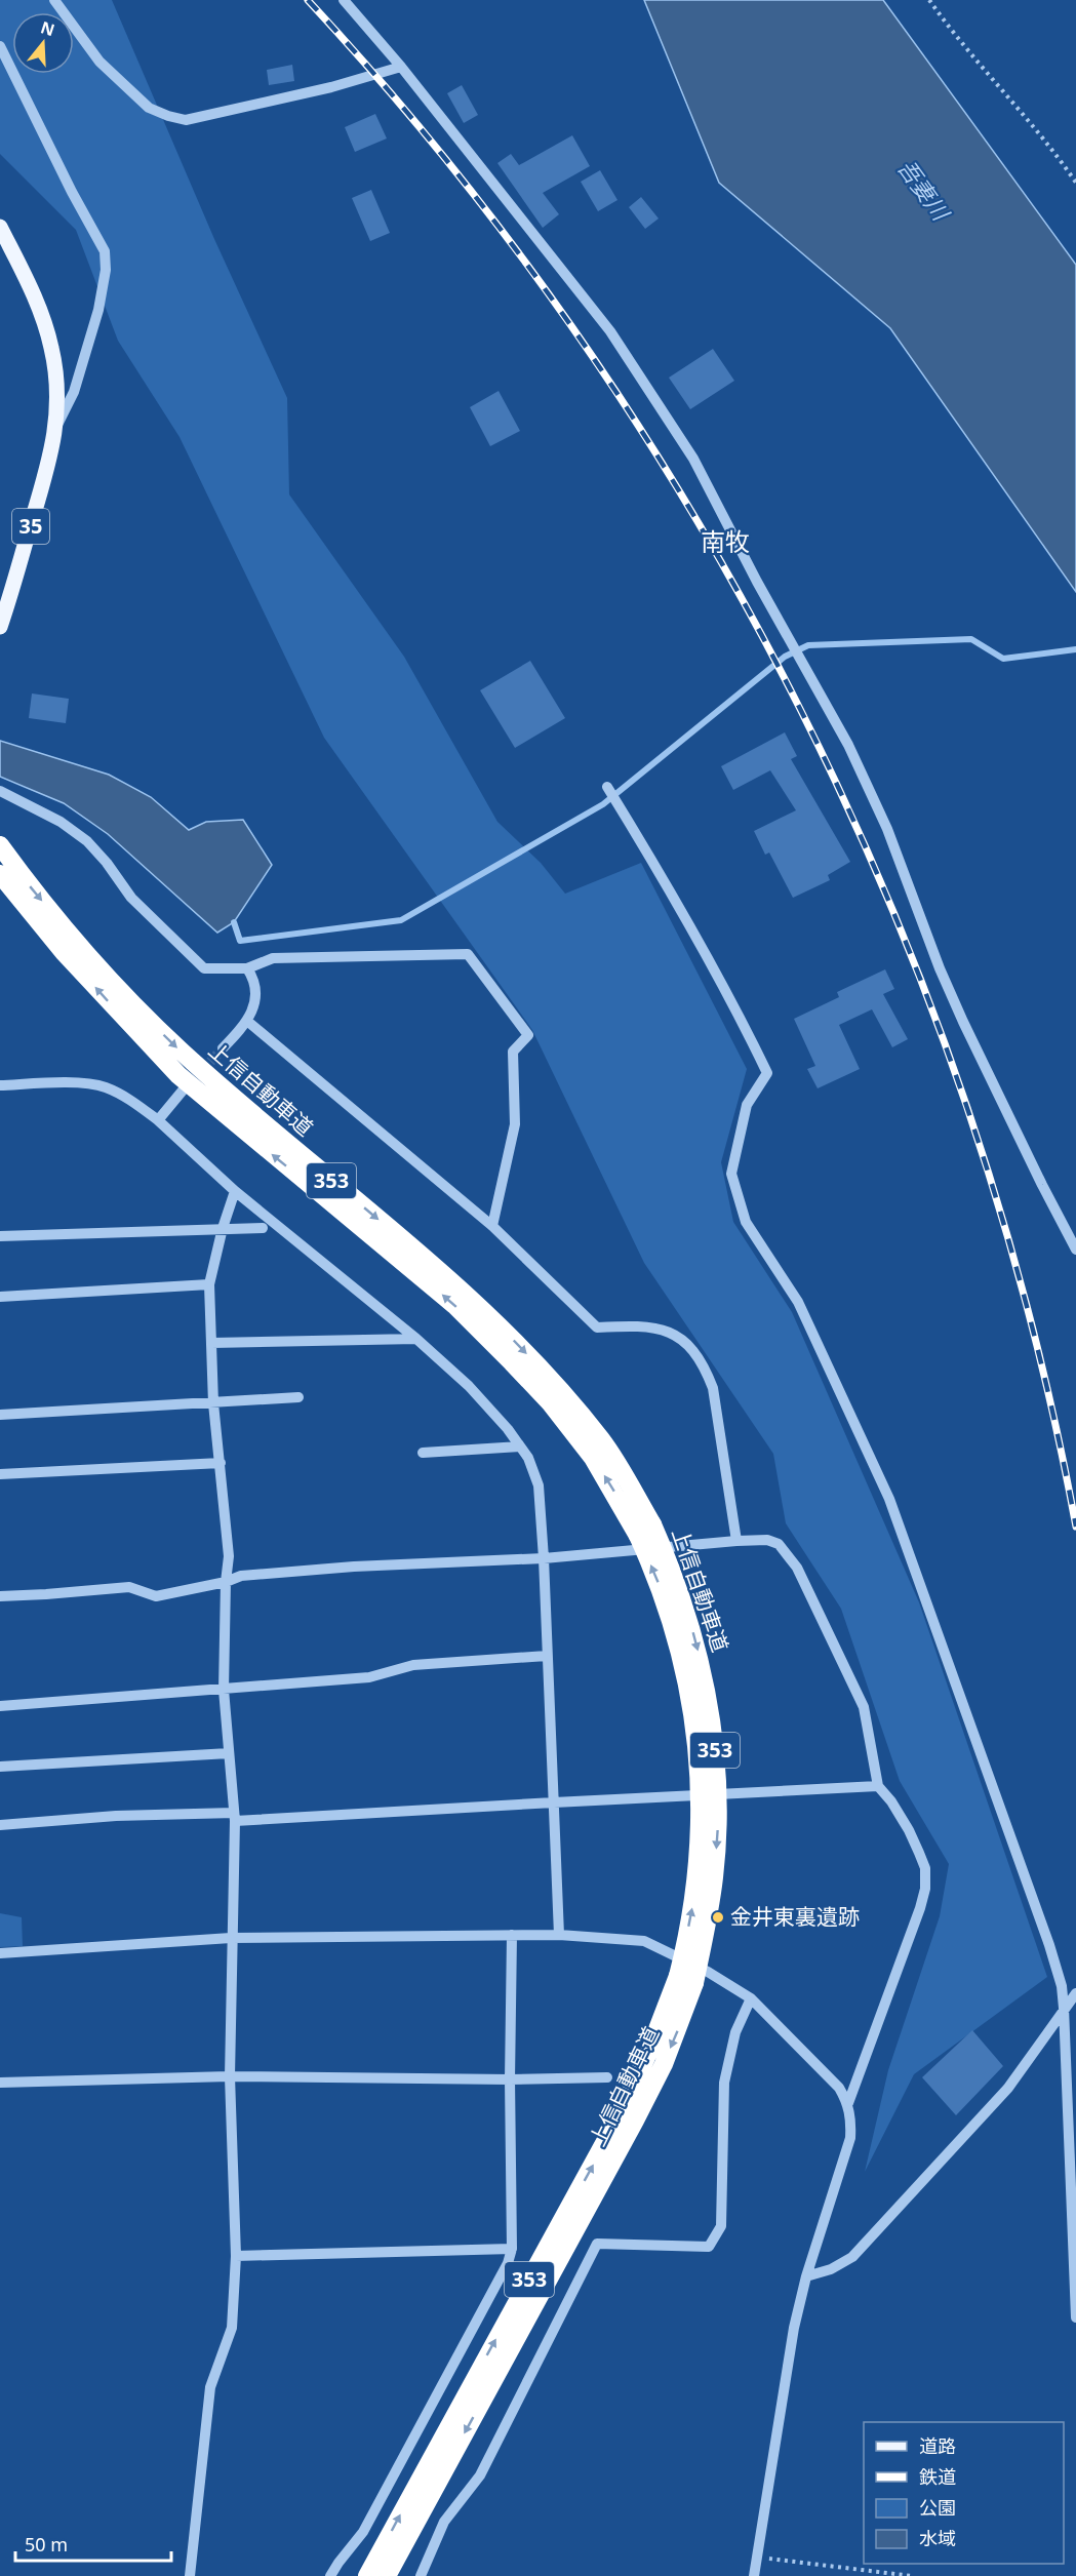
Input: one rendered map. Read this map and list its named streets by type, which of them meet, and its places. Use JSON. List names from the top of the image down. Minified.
{"streets":{"highway":["上信自動車道","353"],"main road":["35"]},"districts":["南牧"],"water":["吾妻川"],"places":["金井東裏遺跡"],"legend":["道路","鉄道","公園","水域"],"scale_bar":"50 m","north":"top"}
